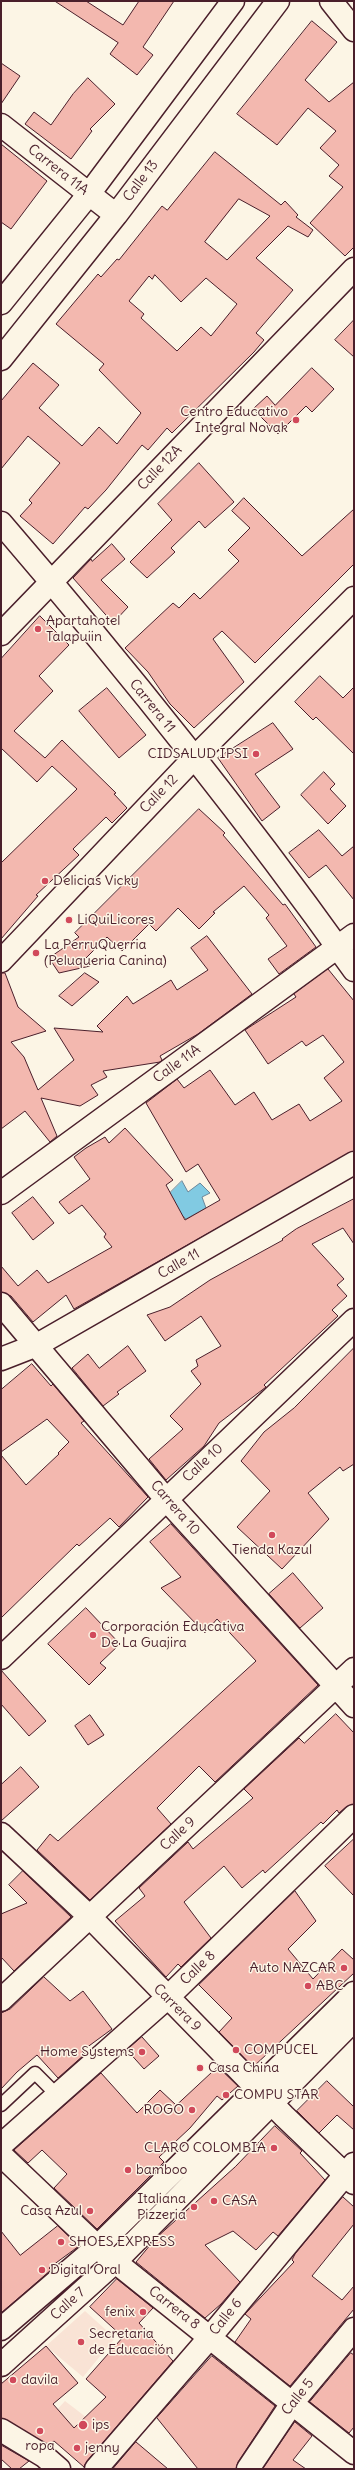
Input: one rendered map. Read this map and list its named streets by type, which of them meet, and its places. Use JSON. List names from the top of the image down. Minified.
{"streets":{"street":["Carrera 11A","Calle 13","Calle 12A","Carrera 11","Calle 12","Calle 11A","Calle 11","Calle 10","Carrera 10","Calle 9","Calle 8","Carrera 9","Calle 7","Carrera 8","Calle 6","Calle 5"]},"crossings":[["Carrera 11A","Calle 13"],["Calle 12A","Carrera 11"],["Carrera 11","Calle 12"],["Carrera 11","Calle 11A"],["Calle 11","Carrera 10"],["Calle 10","Carrera 10"],["Carrera 10","Calle 9"],["Calle 9","Carrera 9"],["Calle 8","Carrera 9"],["Carrera 9","Calle 7"],["Carrera 9","Calle 6"],["Calle 7","Carrera 8"],["Carrera 8","Calle 6"],["Carrera 8","Calle 5"]],"places":["Centro Educativo Integral Novak","Apartahotel Talapuiin","CIDSALUD IPSI","Delicias Vicky","LiQuiLicores","La PerruQuerria (Peluqueria Canina)","Tienda Kazul","Corporación Educativa De La Guajira","Auto NAZCAR","ABC","COMPUCEL","Home Systems","Casa China","COMPU STAR","ROGO","CLARO COLOMBIA","bamboo","CASA","Italiana Pizzeria","Casa Azul","SHOES EXPRESS","Digital Oral","fenix","Secretaria de Educación","davila","ips","ropa","jenny"]}
